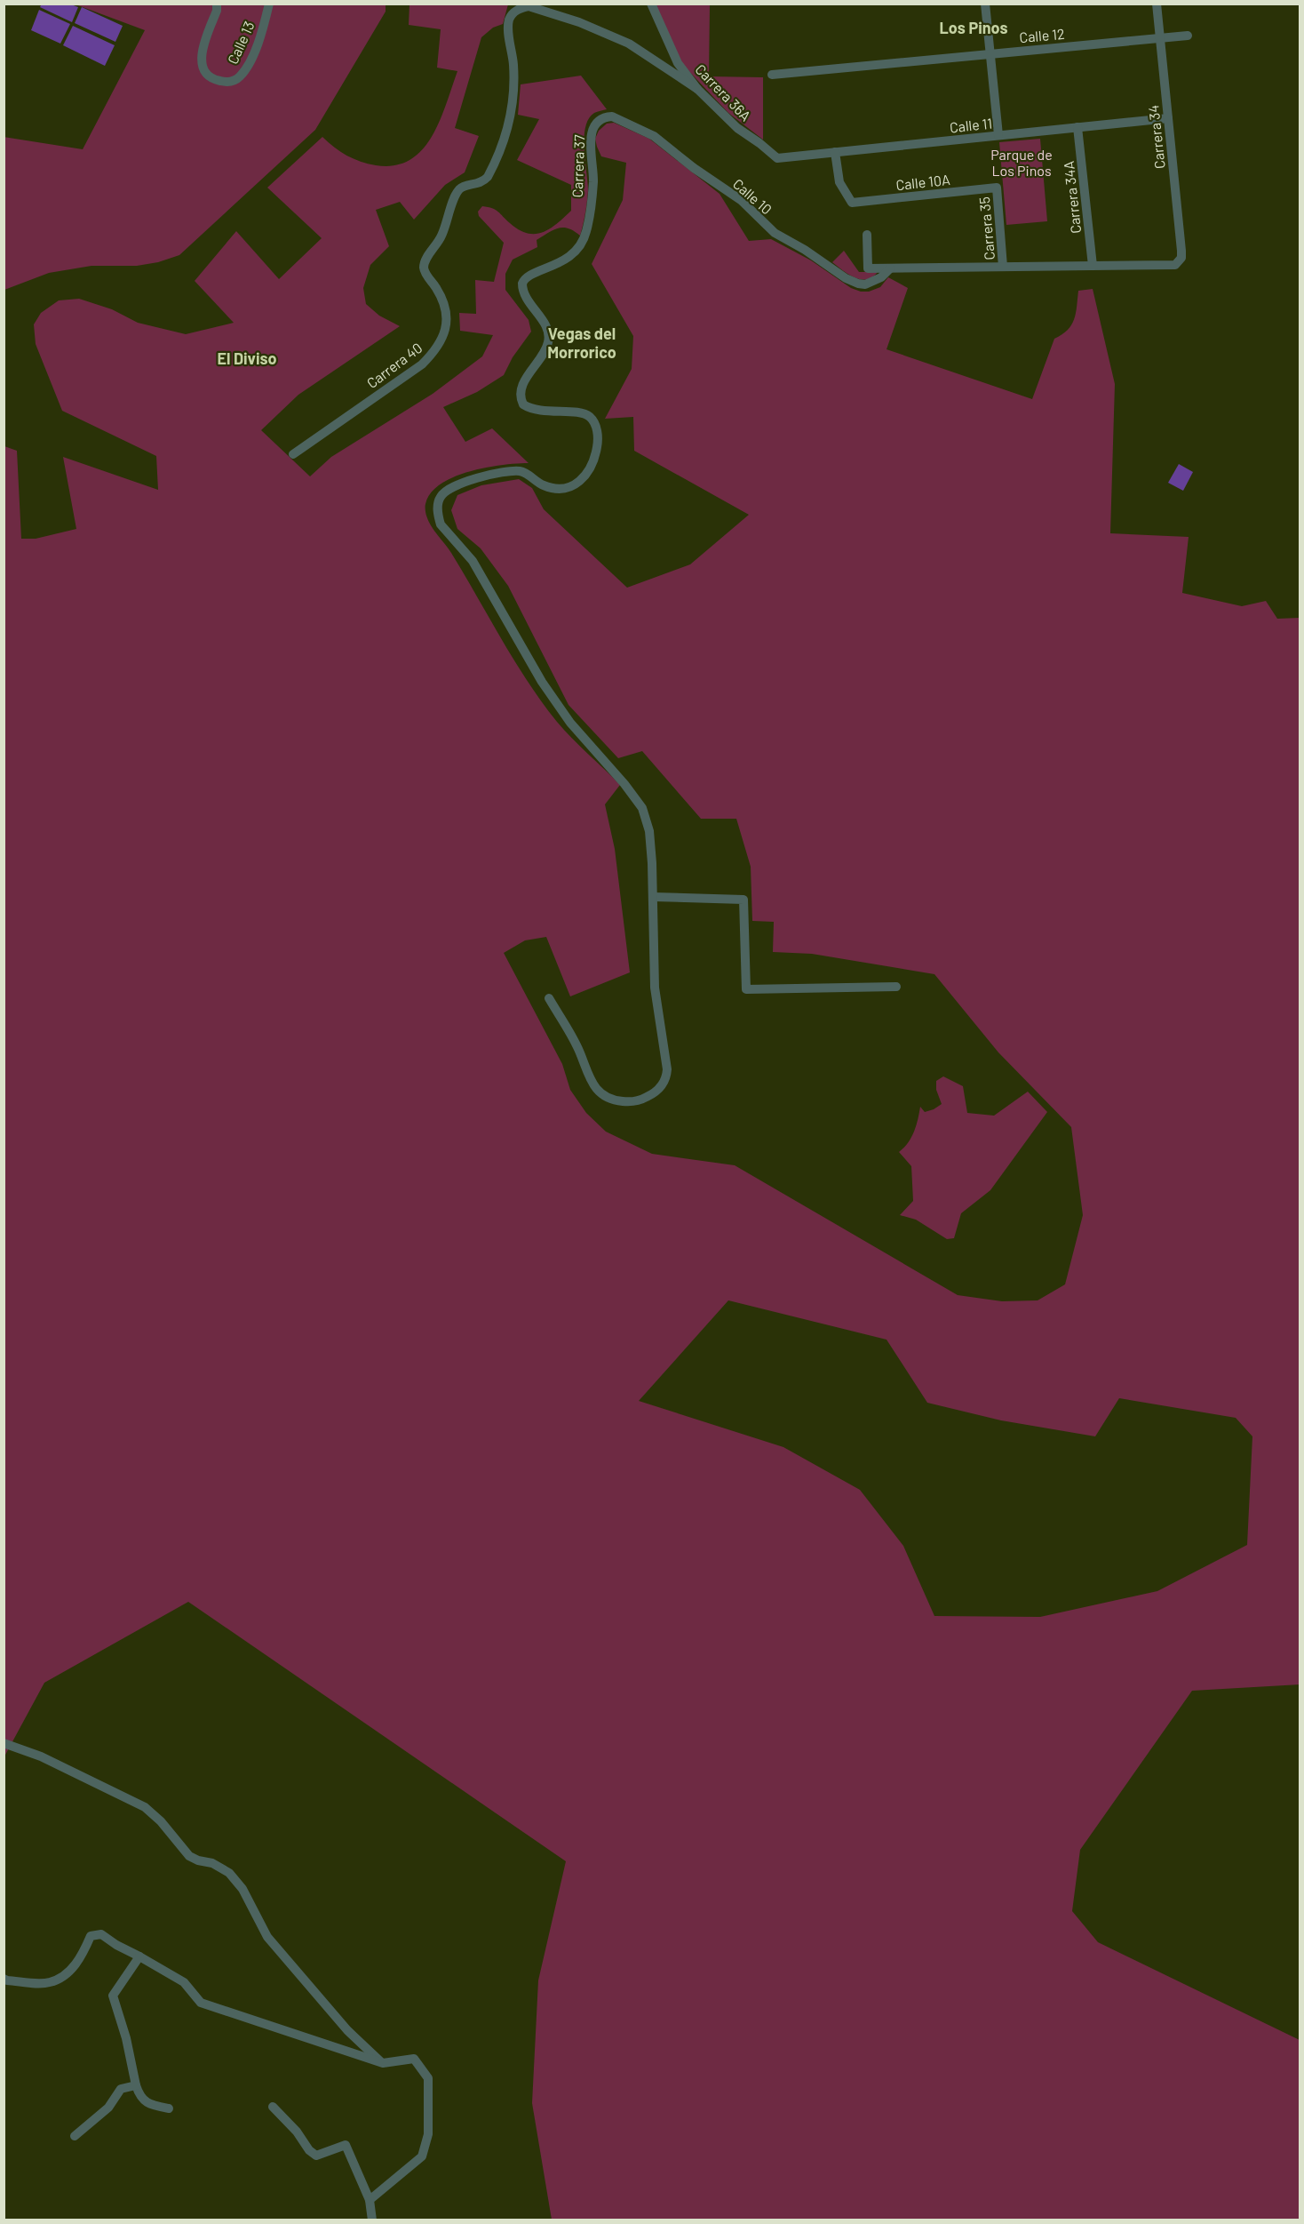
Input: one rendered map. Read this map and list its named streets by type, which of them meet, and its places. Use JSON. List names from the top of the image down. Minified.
{"streets":{"street":["Calle 12","Calle 13","Carrera 36A","Calle 11","Carrera 34","Carrera 37","Calle 10A","Calle 10","Carrera 34A","Carrera 35","Carrera 40"]},"crossings":[["Calle 12","Carrera 34"],["Carrera 36A","Calle 11"],["Carrera 36A","Carrera 40"],["Calle 11","Carrera 34"],["Calle 11","Calle 10A"],["Calle 11","Carrera 34A"],["Carrera 34","Carrera 34A"],["Carrera 37","Calle 10"],["Calle 10A","Carrera 35"]],"districts":["Los Pinos","Vegas del Morrorico","El Diviso"],"parks":["Parque de Los Pinos"]}
